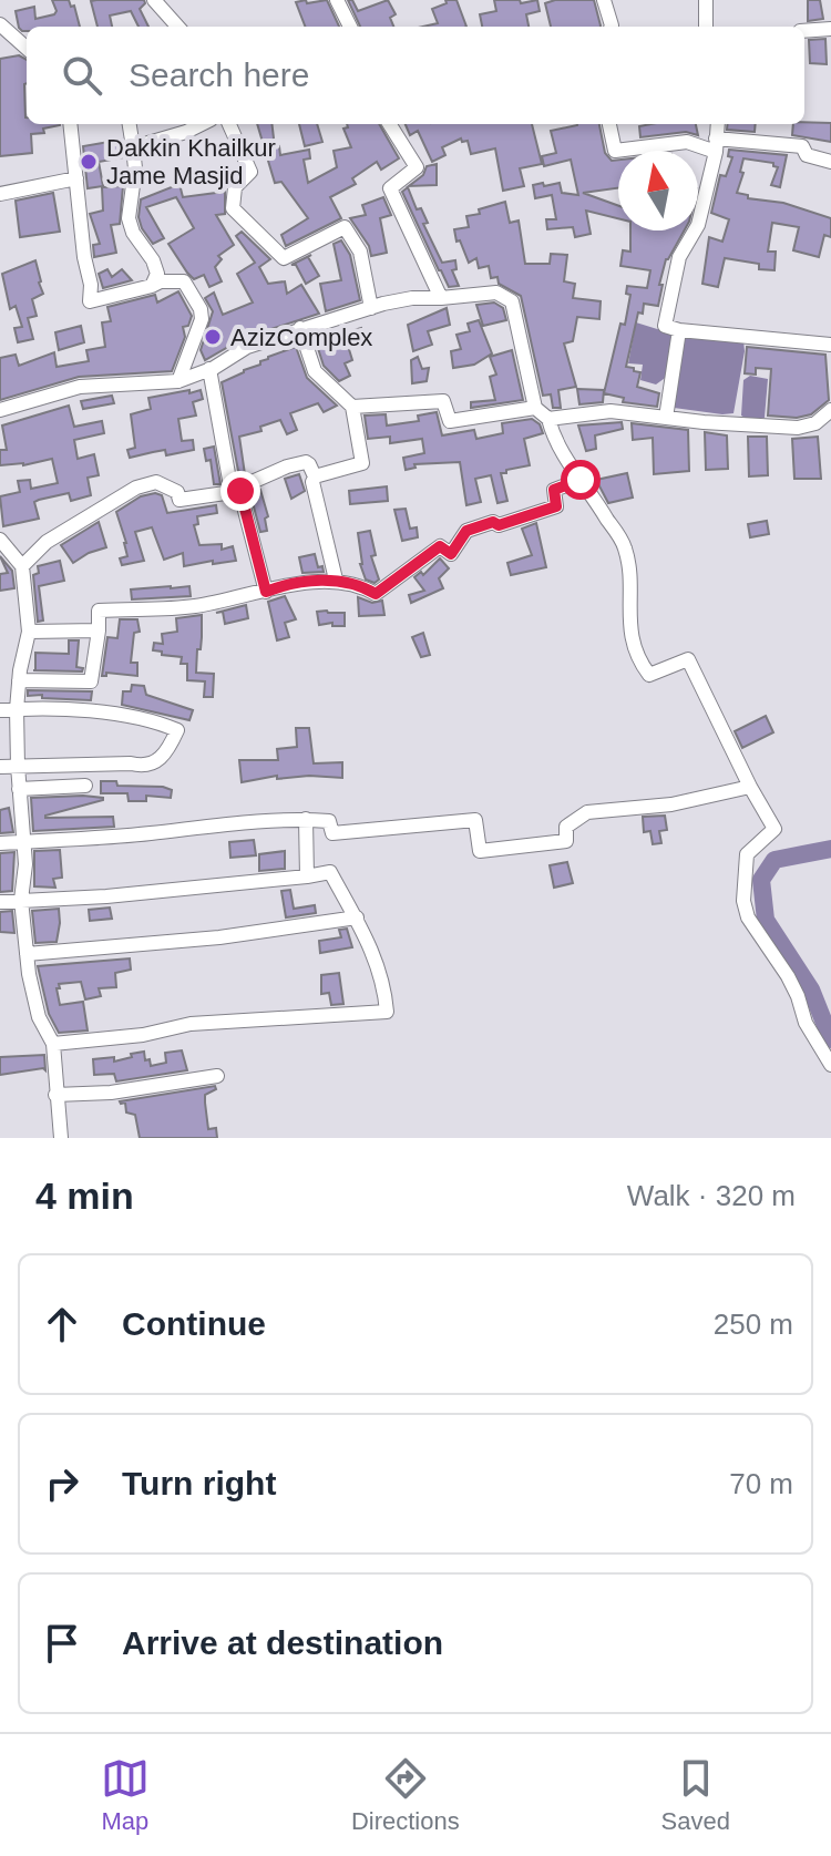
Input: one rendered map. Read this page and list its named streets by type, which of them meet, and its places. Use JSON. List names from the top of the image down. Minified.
{"places":["Dakkin Khailkur Jame Masjid","AzizComplex"],"north":"top","page":{"search":"Search here","heading":["4 min","Walk · 320 m"],"list":[["Continue","250 m"],["Turn right","70 m"],"Arrive at destination"],"nav":["Map","Directions","Saved"]}}
